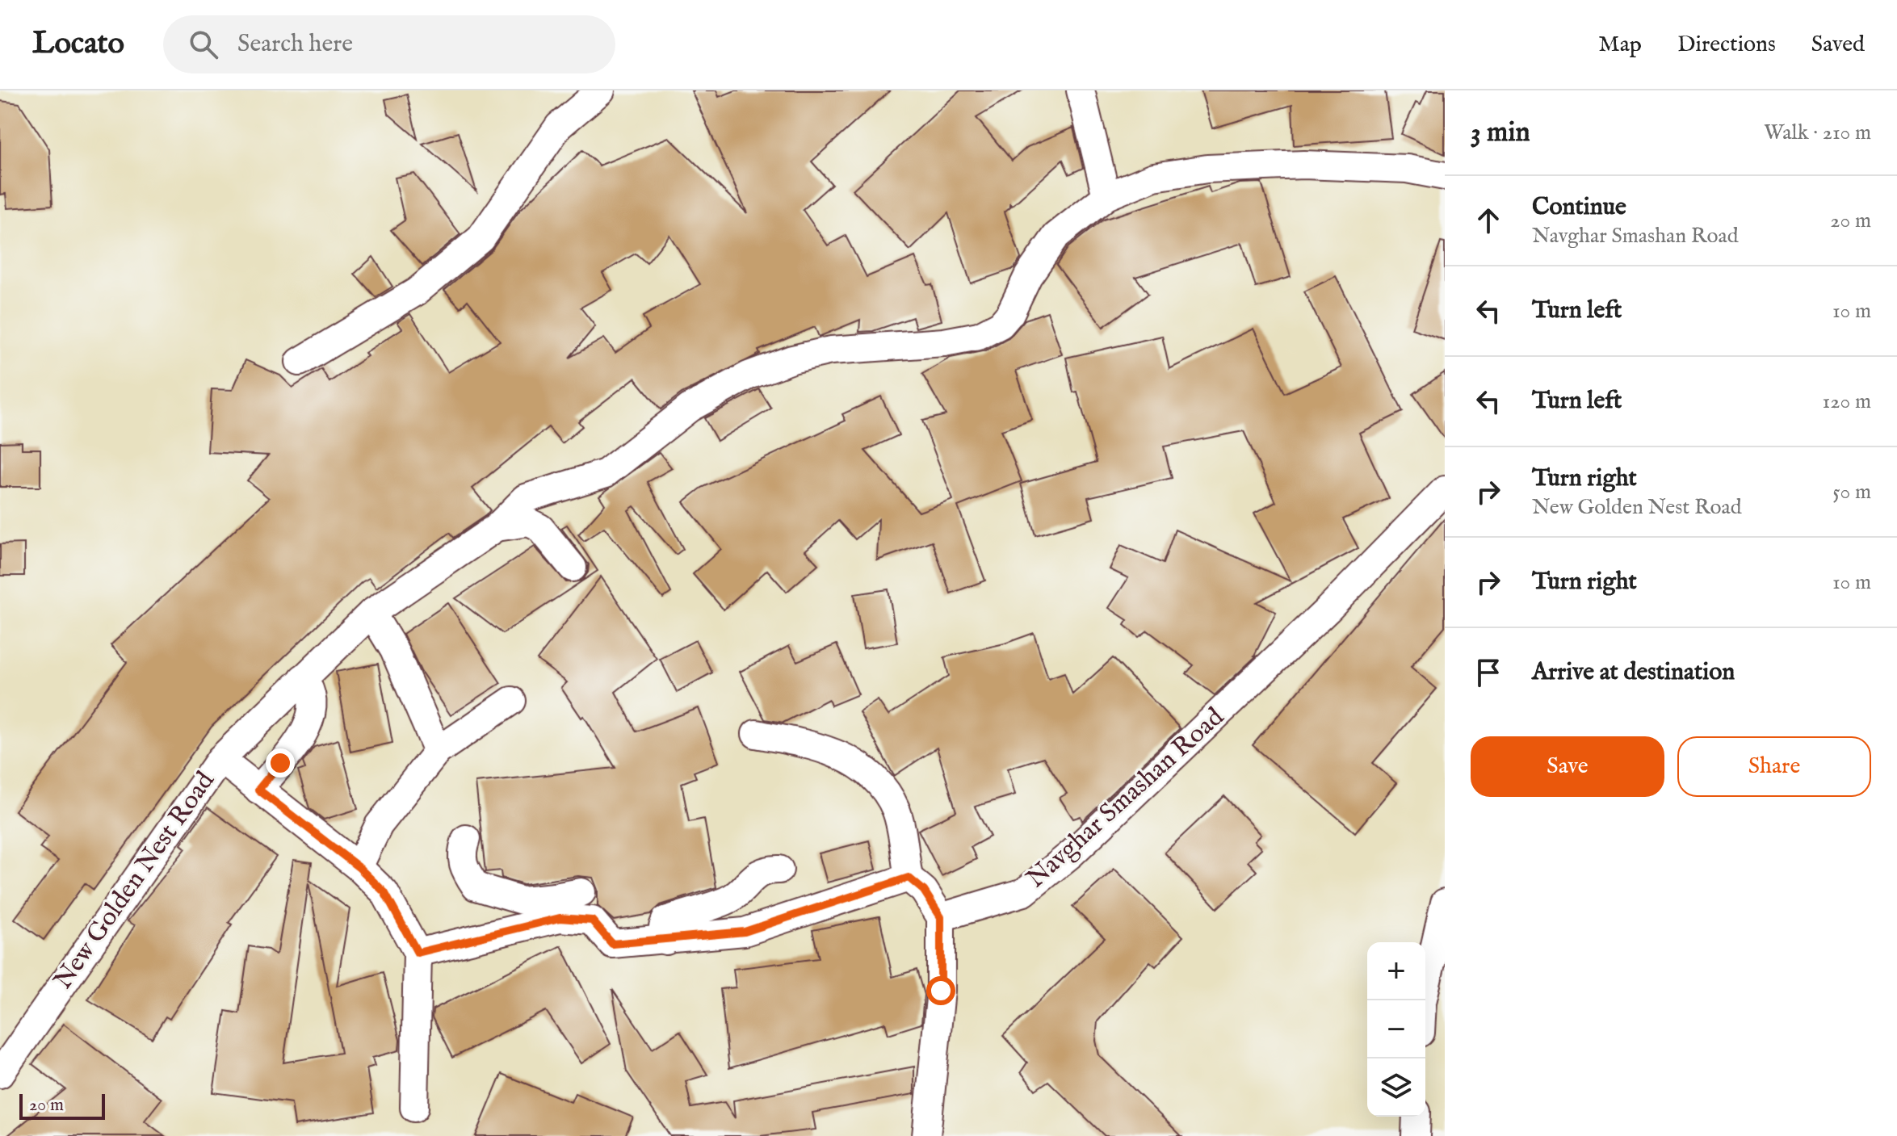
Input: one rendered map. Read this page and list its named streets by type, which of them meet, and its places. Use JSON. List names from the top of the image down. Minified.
{"streets":{"street":["Navghar Smashan Road","New Golden Nest Road"]},"scale_bar":"20 m","page":{"header":"Locato","search":"Search here","nav":["Map","Directions","Saved"],"heading":["3 min","Walk · 210 m"],"list":[["Continue","Navghar Smashan Road","20 m"],["Turn left","10 m"],["Turn left","120 m"],["Turn right","New Golden Nest Road","50 m"],["Turn right","10 m"],"Arrive at destination"],"buttons":["Save","Share"],"map_buttons":["+","−"],"scale":"20 m"}}
